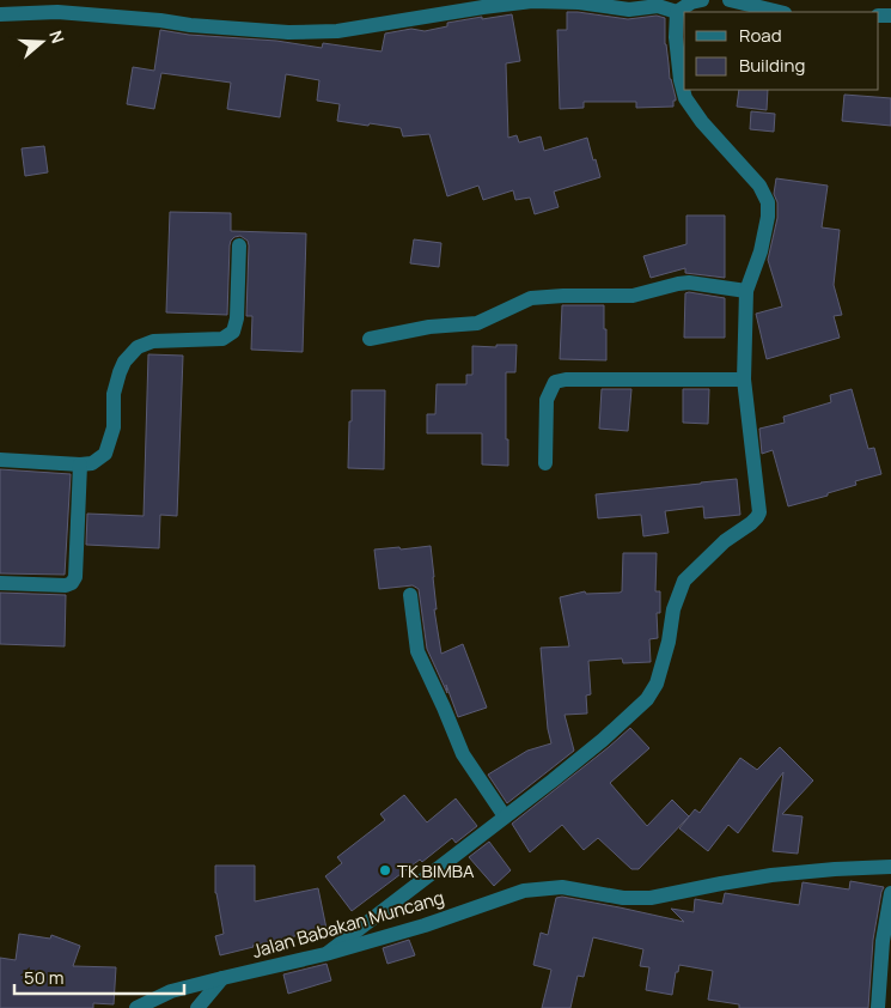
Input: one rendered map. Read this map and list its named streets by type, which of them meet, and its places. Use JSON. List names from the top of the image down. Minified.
{"streets":{"street":["Jalan Babakan Muncang"]},"places":["TK BIMBA"],"legend":["Road","Building"],"scale_bar":"50 m","north":"right"}
